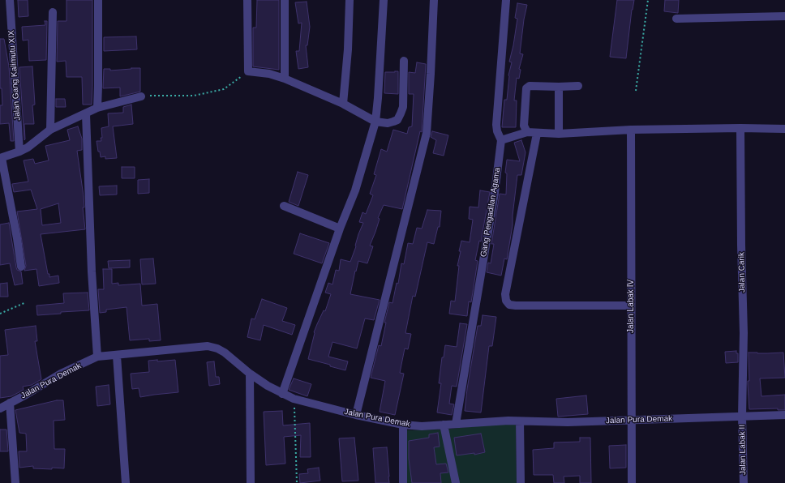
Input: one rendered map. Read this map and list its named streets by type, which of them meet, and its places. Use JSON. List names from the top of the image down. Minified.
{"streets":{"street":["Jalan Gang Kalimutu XIX","Gang Pengadilan Agama","Jalan Carik","Jalan Labak IV","Jalan Pura Demak","Jalan Labak II"]},"crossings":[["Gang Pengadilan Agama","Jalan Pura Demak"],["Jalan Carik","Jalan Pura Demak"],["Jalan Carik","Jalan Labak II"],["Jalan Labak IV","Jalan Pura Demak"],["Jalan Pura Demak","Jalan Labak II"]]}
